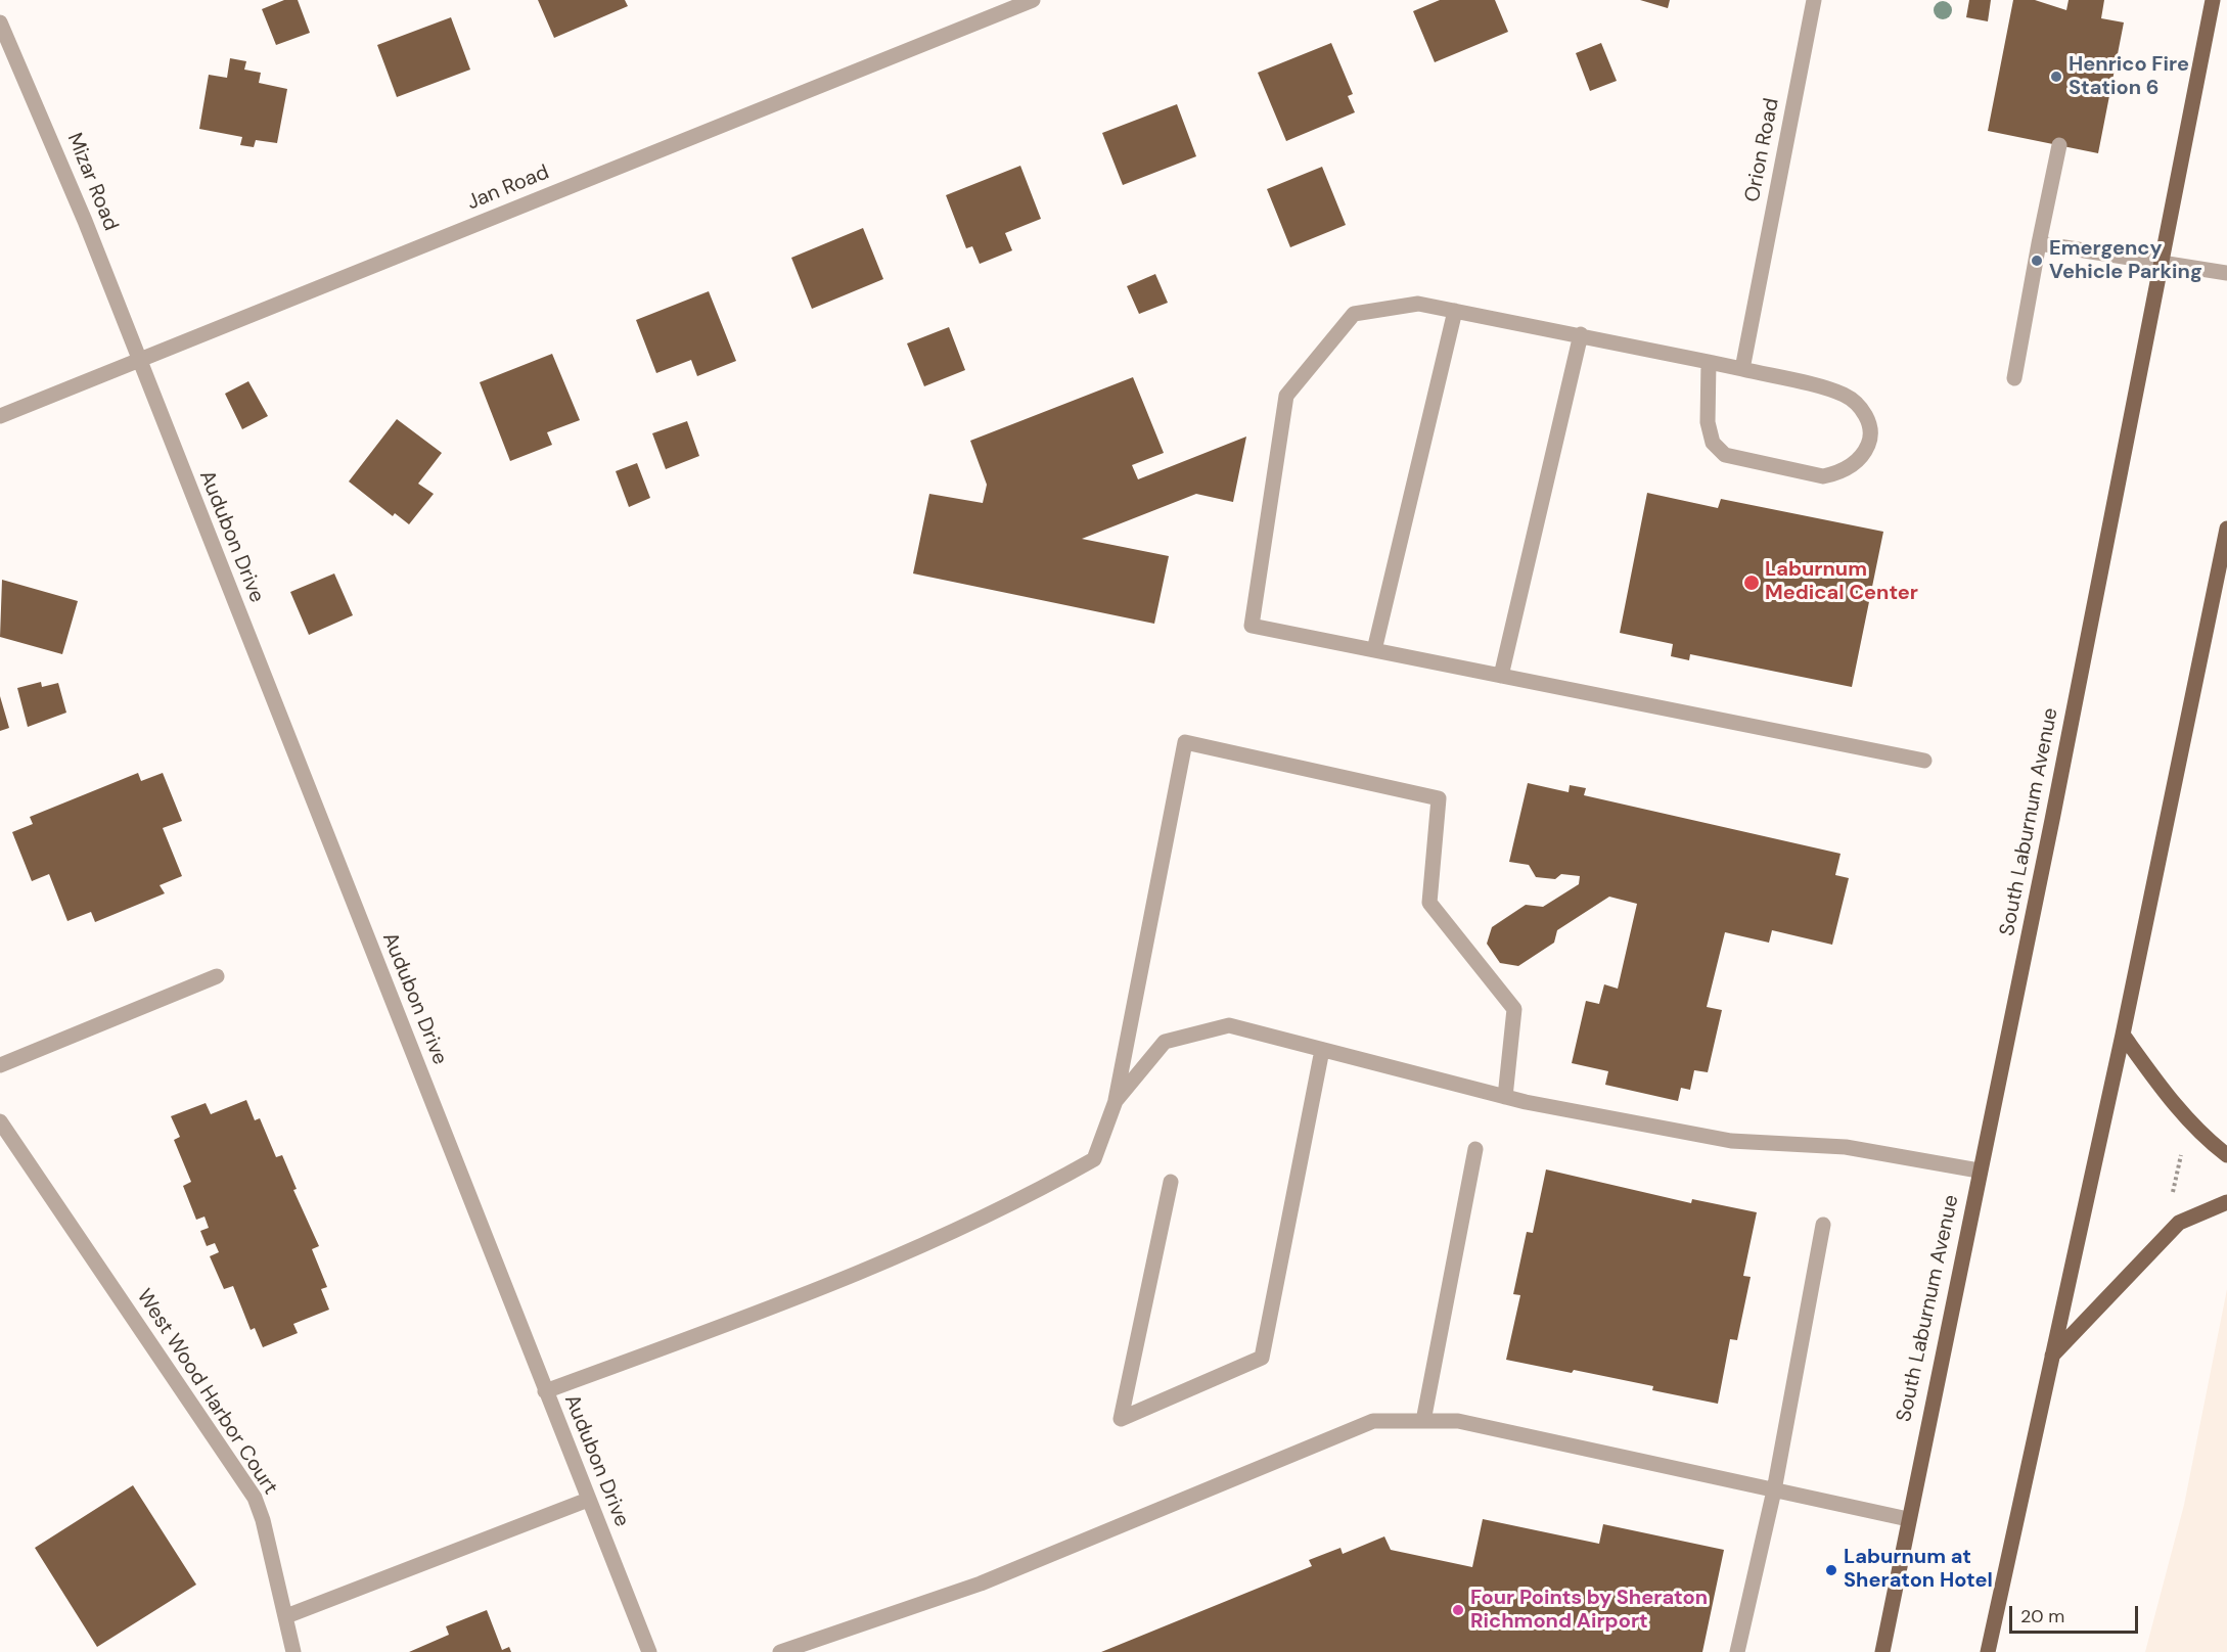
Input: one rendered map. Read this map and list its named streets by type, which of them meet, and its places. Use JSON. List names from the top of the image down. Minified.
{"streets":{"main road":["South Laburnum Avenue"],"street":["Orion Road","Mizar Road","Jan Road","Audubon Drive","West Wood Harbor Court"]},"crossings":[["Mizar Road","Jan Road"],["Mizar Road","Audubon Drive"],["Jan Road","Audubon Drive"]],"places":["Henrico Fire Station 6","Emergency Vehicle Parking","Laburnum Medical Center","Laburnum at Sheraton Hotel","Four Points by Sheraton Richmond Airport"],"scale_bar":"20 m"}
